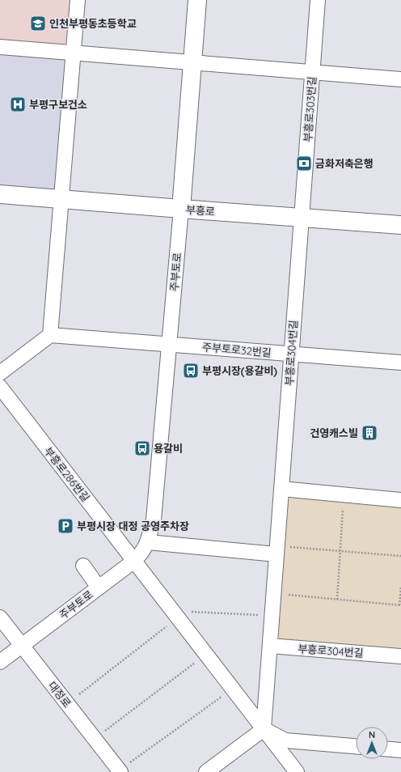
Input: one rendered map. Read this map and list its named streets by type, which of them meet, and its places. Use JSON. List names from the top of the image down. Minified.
{"streets":{"main road":["부흥로","주부토로"],"street":["부흥로303번길","주부토로32번길","부흥로304번길","부흥로286번길","대정로"]},"crossings":[["부흥로303번길","부흥로"],["부흥로303번길","부흥로304번길"],["부흥로","주부토로"],["부흥로","부흥로304번길"],["주부토로","주부토로32번길"],["주부토로","부흥로286번길"],["주부토로","대정로"],["주부토로32번길","부흥로304번길"],["부흥로304번길","부흥로286번길"]],"places":{"school or university":["인천부평동초등학교"],"hospital":["부평구보건소"],"bank":["금화저축은행"],"bus stop":["부평시장(용갈비)","용갈비"],"building":["건영캐스빌"],"parking":["부평시장 대정 공영주차장"]},"north":"top"}
